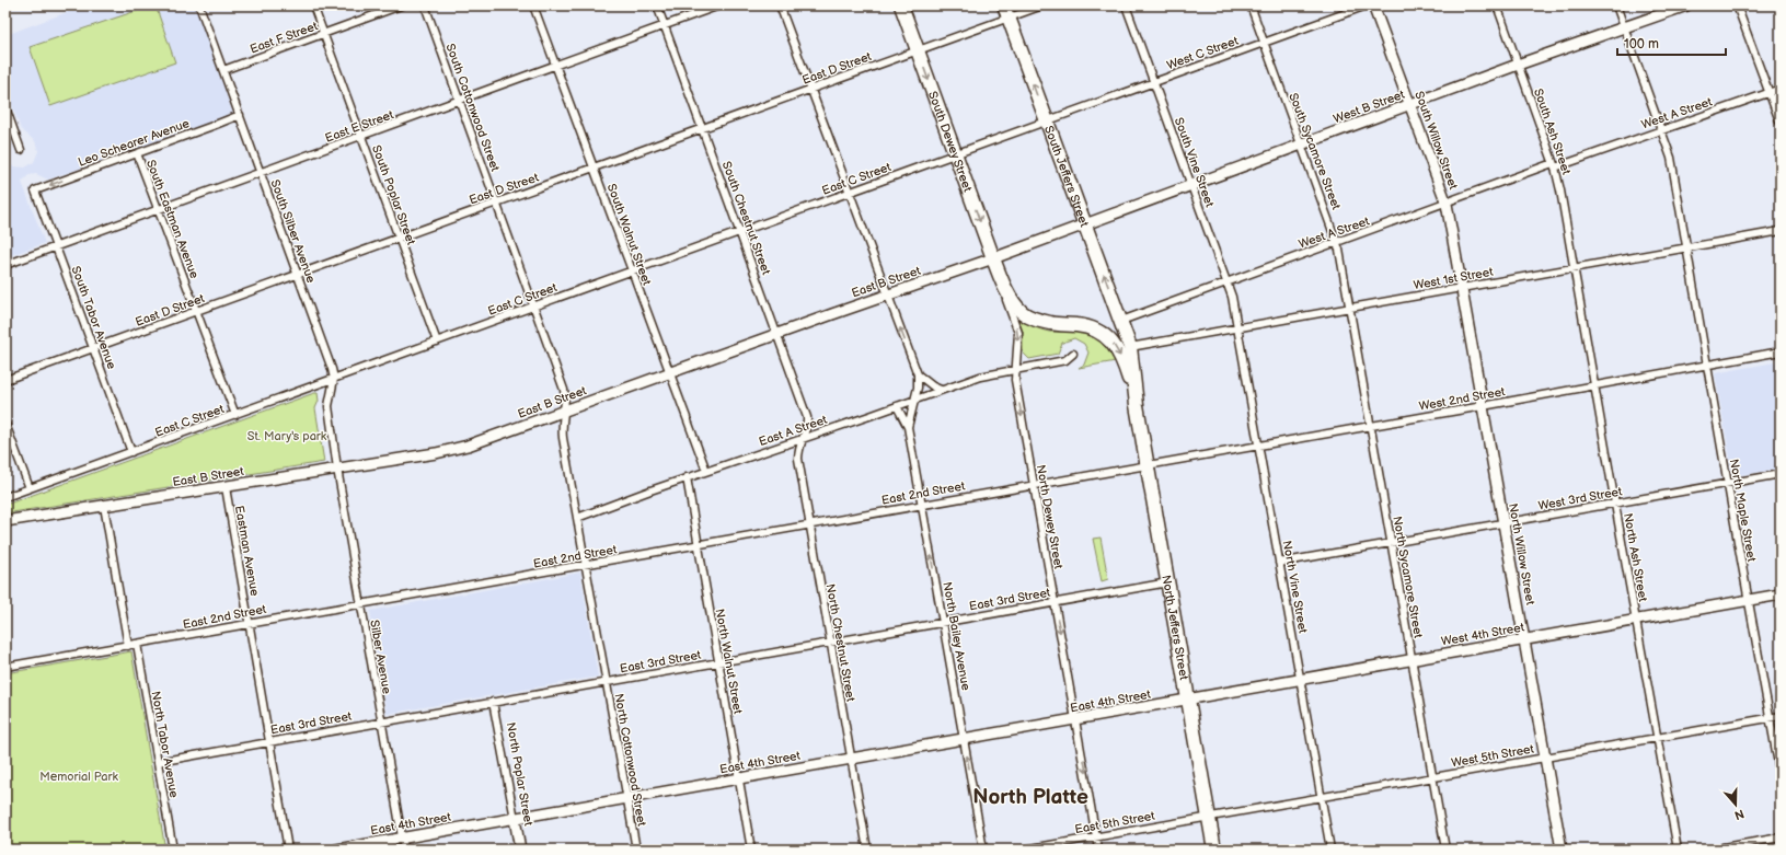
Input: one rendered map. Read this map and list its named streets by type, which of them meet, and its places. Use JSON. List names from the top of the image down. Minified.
{"streets":{"highway":["South Dewey Street","South Jeffers Street","North Jeffers Street"],"main road":["West B Street","South Willow Street","East B Street","North Willow Street","West 4th Street","East 4th Street","North Poplar Street"],"street":["East F Street","West C Street","East D Street","South Cottonwood Street","West A Street","East E Street","South Ash Street","Leo Schearer Avenue","South Sycamore Street","South Vine Street","East C Street","South Poplar Street","South Chestnut Street","South Eastman Avenue","South Silber Avenue","South Walnut Street","West 1st Street","South Tabor Avenue","West 2nd Street","East A Street","East 2nd Street","West 3rd Street","North Maple Street","North Dewey Street","Eastman Avenue","North Ash Street","North Sycamore Street","North Vine Street","East 3rd Street","North Bailey Avenue","North Chestnut Street","Silber Avenue","North Walnut Street","North Tabor Avenue","West 5th Street","North Cottonwood Street","East 5th Street"]},"crossings":[["East F Street","South Poplar Street"],["East F Street","South Silber Avenue"],["West C Street","South Sycamore Street"],["West C Street","South Vine Street"],["West C Street","South Jeffers Street"],["West C Street","East C Street"],["East D Street","South Cottonwood Street"],["East D Street","South Dewey Street"],["East D Street","South Jeffers Street"],["East D Street","South Poplar Street"],["East D Street","South Chestnut Street"],["East D Street","South Eastman Avenue"],["East D Street","South Silber Avenue"],["East D Street","South Walnut Street"],["East D Street","South Tabor Avenue"],["West B Street","South Ash Street"],["West B Street","South Willow Street"],["West B Street","South Sycamore Street"],["West B Street","South Vine Street"],["West B Street","South Jeffers Street"],["West B Street","East B Street"],["West B Street","North Maple Street"],["South Cottonwood Street","East E Street"],["South Cottonwood Street","East C Street"],["South Cottonwood Street","East B Street"],["South Cottonwood Street","East A Street"],["South Cottonwood Street","North Cottonwood Street"],["West A Street","South Ash Street"],["West A Street","South Willow Street"],["West A Street","South Sycamore Street"],["West A Street","South Vine Street"],["West A Street","South Jeffers Street"],["West A Street","North Maple Street"],["East E Street","South Poplar Street"],["East E Street","South Chestnut Street"],["East E Street","South Eastman Avenue"],["East E Street","South Silber Avenue"],["East E Street","South Walnut Street"],["East E Street","South Tabor Avenue"],["South Ash Street","West 1st Street"],["South Ash Street","North Ash Street"],["South Willow Street","West 1st Street"],["South Willow Street","North Willow Street"],["South Dewey Street","East C Street"],["South Dewey Street","East B Street"],["South Dewey Street","East A Street"],["South Dewey Street","North Dewey Street"],["South Dewey Street","North Jeffers Street"],["Leo Schearer Avenue","South Eastman Avenue"],["Leo Schearer Avenue","South Silber Avenue"],["Leo Schearer Avenue","South Tabor Avenue"],["South Sycamore Street","West 1st Street"],["South Sycamore Street","North Sycamore Street"],["South Vine Street","West 1st Street"],["South Vine Street","North Vine Street"],["South Jeffers Street","East C Street"],["South Jeffers Street","West 1st Street"],["South Jeffers Street","East B Street"],["South Jeffers Street","North Jeffers Street"],["East C Street","South Poplar Street"],["East C Street","South Chestnut Street"],["East C Street","South Eastman Avenue"],["East C Street","South Silber Avenue"],["East C Street","South Walnut Street"],["East C Street","South Tabor Avenue"],["South Chestnut Street","East B Street"],["South Chestnut Street","East A Street"],["South Chestnut Street","North Chestnut Street"],["South Silber Avenue","East B Street"],["South Silber Avenue","Silber Avenue"],["South Walnut Street","East B Street"],["South Walnut Street","East A Street"],["West 1st Street","North Maple Street"],["West 1st Street","North Willow Street"],["West 1st Street","North Ash Street"],["West 1st Street","North Sycamore Street"],["West 1st Street","North Vine Street"],["West 1st Street","North Jeffers Street"],["East B Street","Eastman Avenue"],["East B Street","Silber Avenue"],["West 2nd Street","East 2nd Street"],["West 2nd Street","North Maple Street"],["West 2nd Street","North Willow Street"],["West 2nd Street","North Ash Street"],["West 2nd Street","North Sycamore Street"],["West 2nd Street","North Vine Street"],["West 2nd Street","North Jeffers Street"],["East A Street","North Dewey Street"],["East A Street","North Bailey Avenue"],["East A Street","North Chestnut Street"],["East A Street","North Walnut Street"],["East A Street","North Cottonwood Street"],["East 2nd Street","North Dewey Street"],["East 2nd Street","Eastman Avenue"],["East 2nd Street","North Jeffers Street"],["East 2nd Street","North Bailey Avenue"],["East 2nd Street","North Chestnut Street"],["East 2nd Street","Silber Avenue"],["East 2nd Street","North Walnut Street"],["East 2nd Street","North Tabor Avenue"],["East 2nd Street","North Cottonwood Street"],["West 3rd Street","North Maple Street"],["West 3rd Street","North Willow Street"],["West 3rd Street","North Ash Street"],["West 3rd Street","North Sycamore Street"],["West 3rd Street","North Vine Street"],["North Maple Street","West 4th Street"],["North Maple Street","West 5th Street"],["North Dewey Street","East 3rd Street"],["North Dewey Street","East 4th Street"],["North Dewey Street","East 5th Street"],["Eastman Avenue","East 3rd Street"],["North Willow Street","West 4th Street"],["North Willow Street","West 5th Street"],["North Ash Street","West 4th Street"],["North Ash Street","West 5th Street"],["North Sycamore Street","West 4th Street"],["North Sycamore Street","West 5th Street"],["North Vine Street","West 4th Street"],["North Vine Street","West 5th Street"],["East 3rd Street","North Jeffers Street"],["East 3rd Street","North Bailey Avenue"],["East 3rd Street","North Chestnut Street"],["East 3rd Street","Silber Avenue"],["East 3rd Street","North Walnut Street"],["East 3rd Street","North Tabor Avenue"],["East 3rd Street","North Cottonwood Street"],["East 3rd Street","North Poplar Street"],["North Jeffers Street","West 4th Street"],["North Jeffers Street","East 4th Street"],["North Jeffers Street","West 5th Street"],["North Jeffers Street","East 5th Street"],["West 4th Street","East 4th Street"],["North Bailey Avenue","East 4th Street"],["North Chestnut Street","East 4th Street"],["Silber Avenue","East 4th Street"],["North Walnut Street","East 4th Street"],["East 4th Street","North Cottonwood Street"],["East 4th Street","North Poplar Street"],["West 5th Street","East 5th Street"]],"one_way":["South Dewey Street","Leo Schearer Avenue","South Jeffers Street","North Dewey Street","North Bailey Avenue"],"districts":["North Platte"],"parks":["St. Mary's park","Memorial Park"],"scale_bar":"100 m","north":"bottom"}
